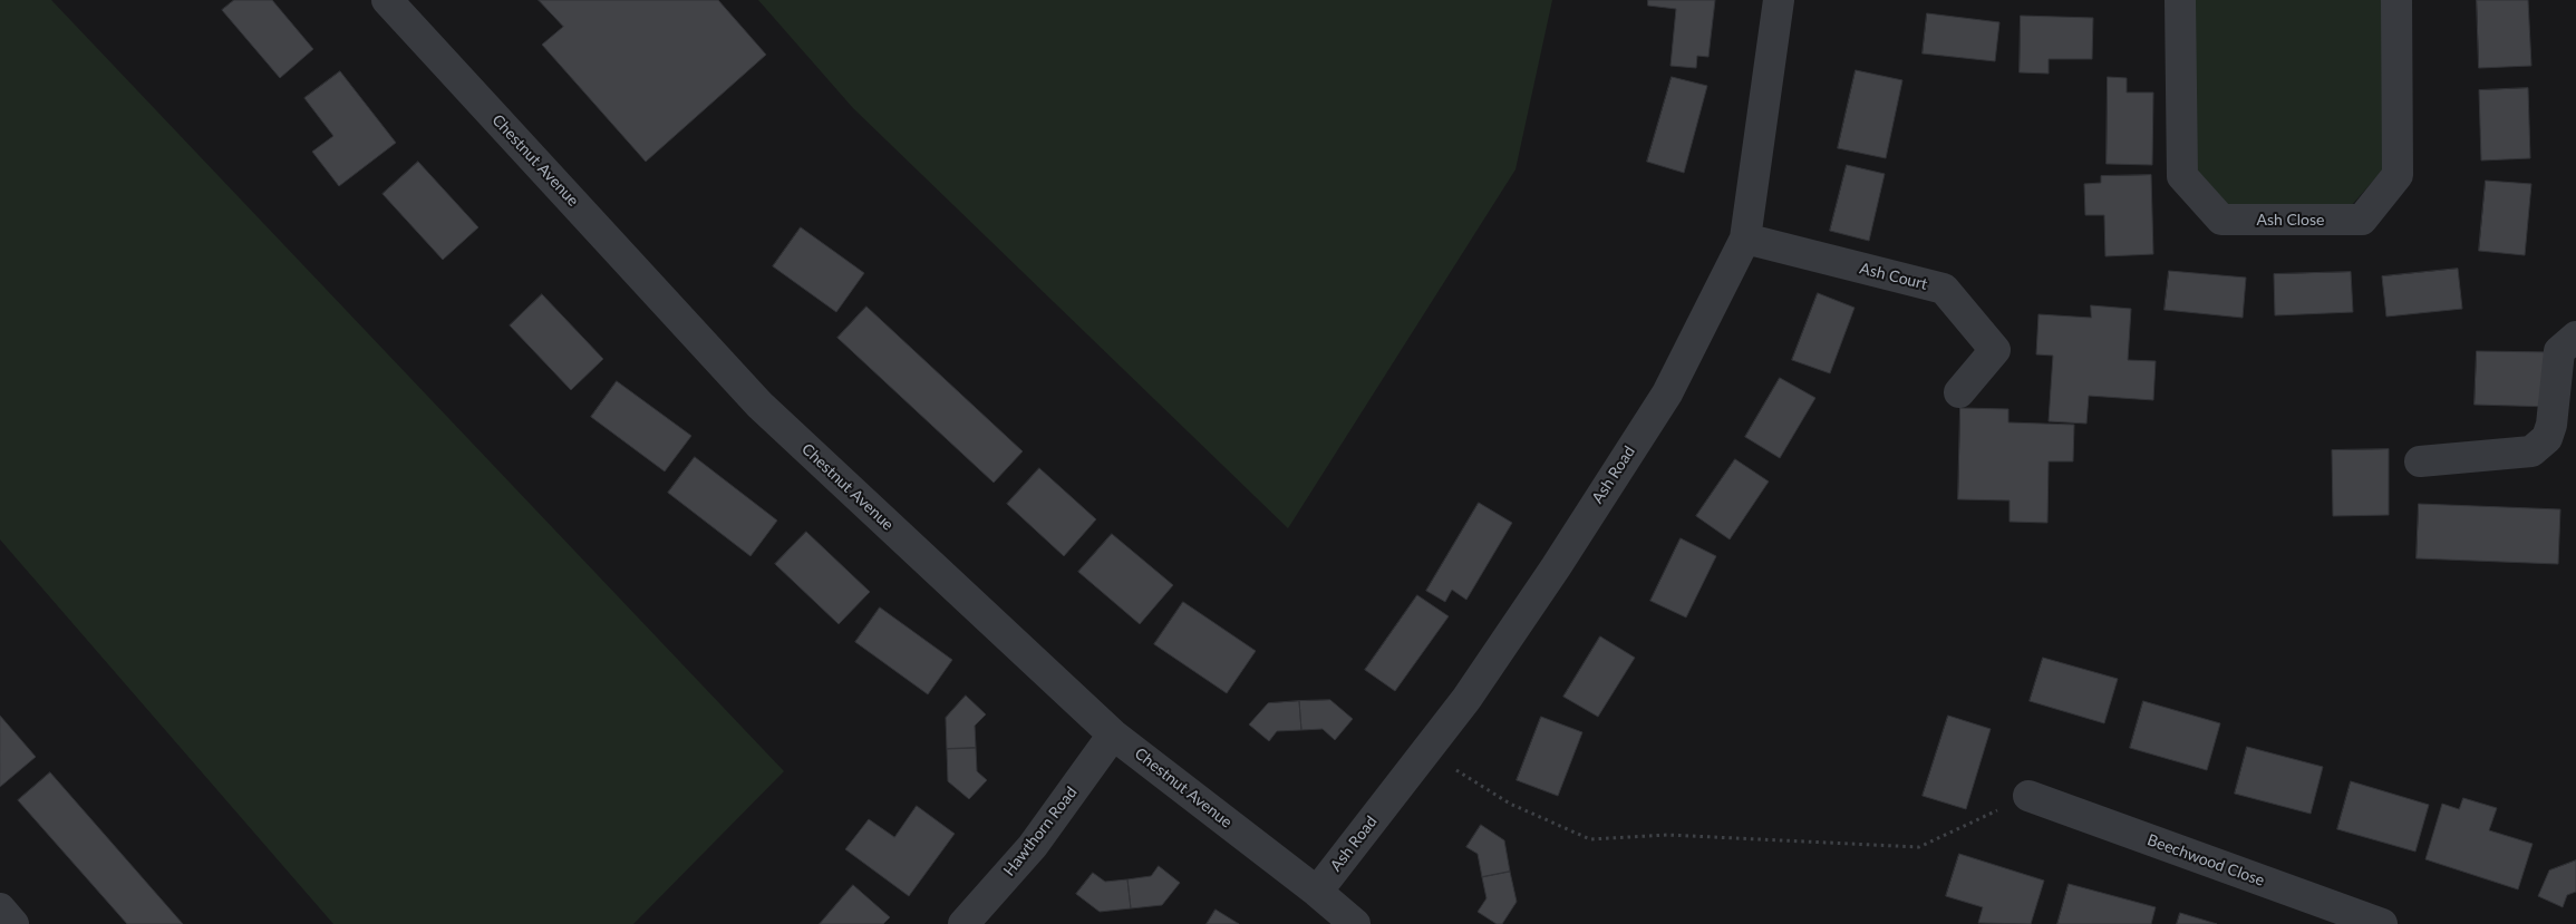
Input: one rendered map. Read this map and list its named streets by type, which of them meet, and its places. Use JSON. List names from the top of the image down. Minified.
{"streets":{"street":["Chestnut Avenue","Ash Close","Ash Court","Ash Road","Hawthorn Road","Beechwood Close"]},"crossings":[["Chestnut Avenue","Ash Road"],["Chestnut Avenue","Hawthorn Road"],["Ash Court","Ash Road"]]}
